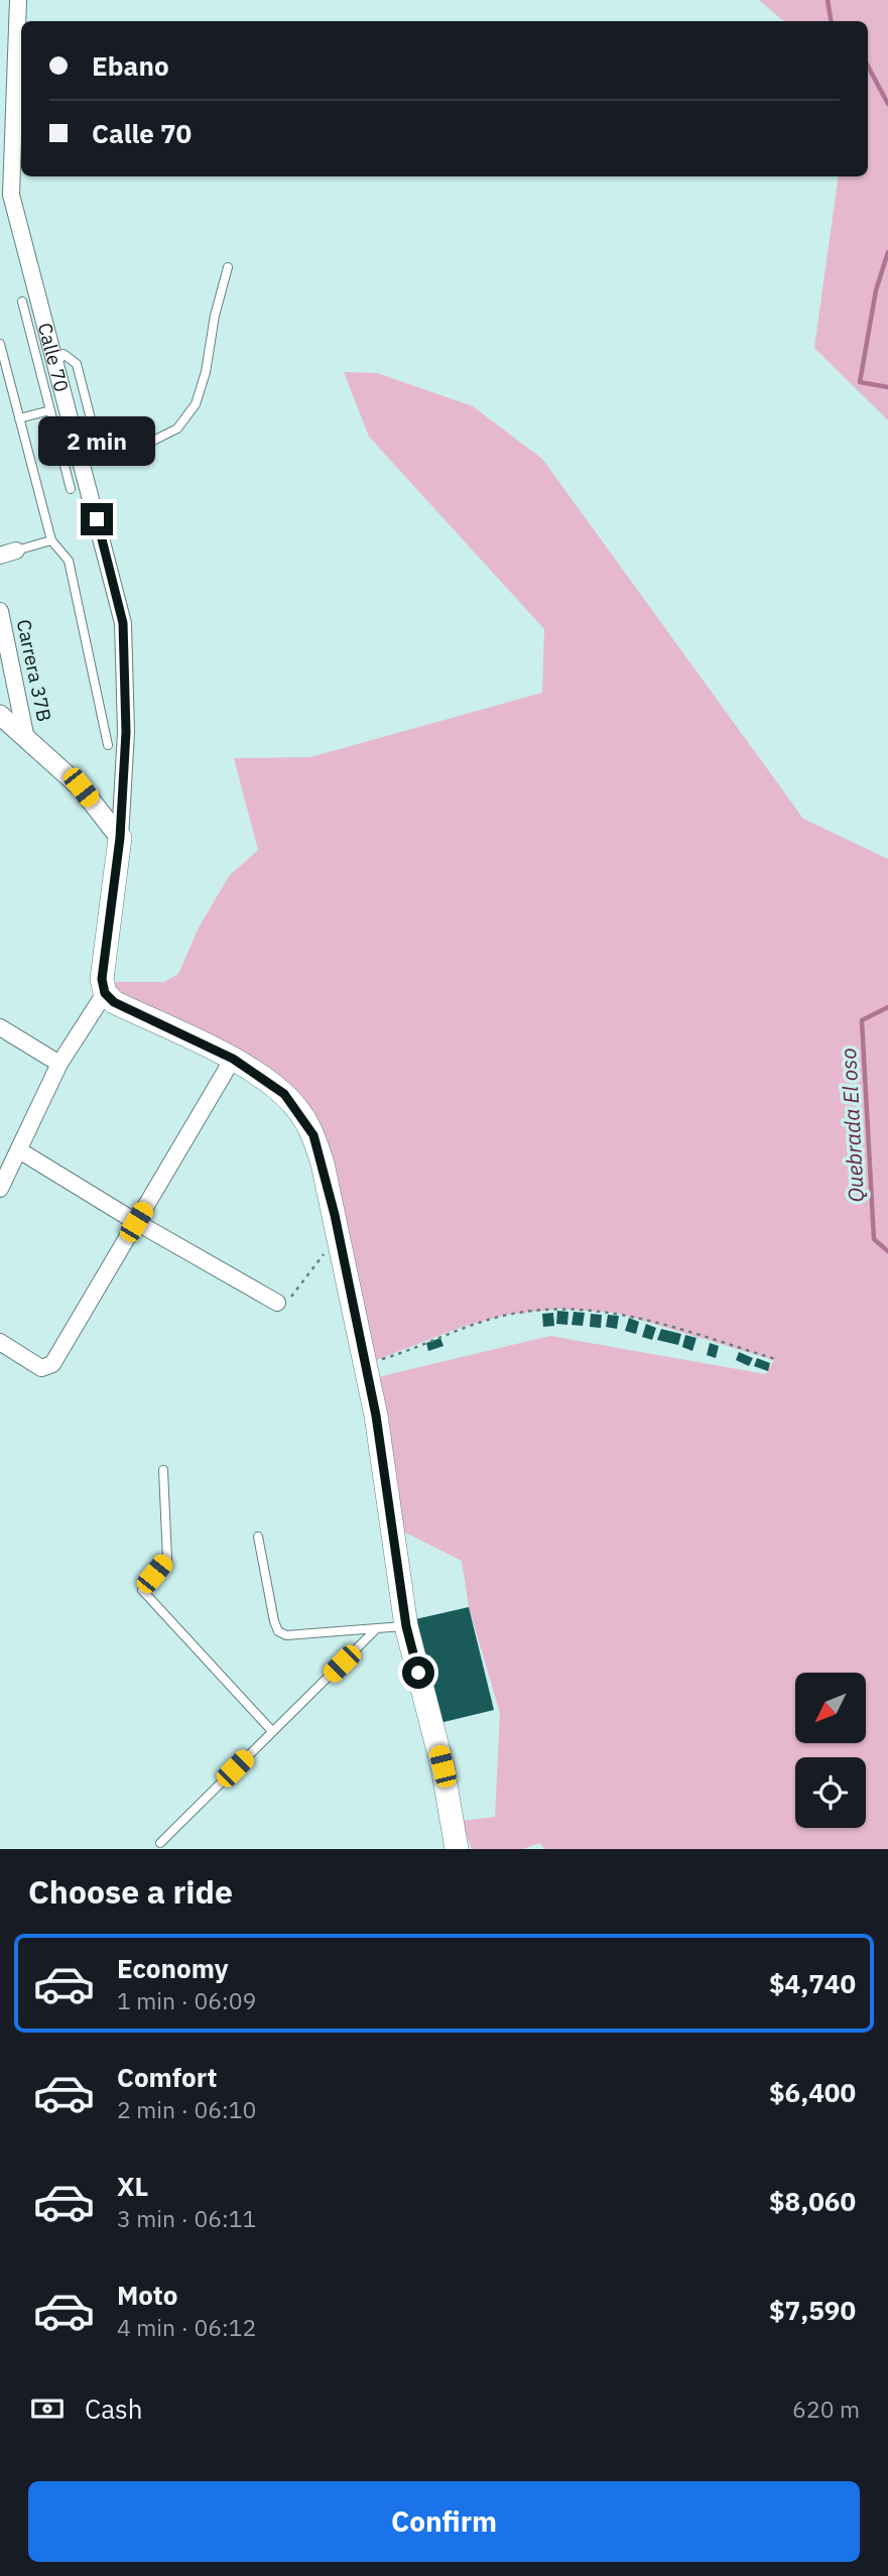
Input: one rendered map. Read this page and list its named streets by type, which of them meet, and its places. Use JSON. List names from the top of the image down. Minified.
{"streets":{"main road":["Calle 70"],"street":["Carrera 37B"]},"water":["Quebrada El oso"],"north":"bottom left","page":{"banner":["Ebano","Calle 70"],"bubble":"2 min","heading":"Choose a ride","list":[{"name":"Economy","note":"1 min · 06:09","value":"$4,740"},{"name":"Comfort","note":"2 min · 06:10","value":"$6,400"},{"name":"XL","note":"3 min · 06:11","value":"$8,060"},{"name":"Moto","note":"4 min · 06:12","value":"$7,590"}],"pay":["Cash","620 m"],"buttons":"Confirm"}}
